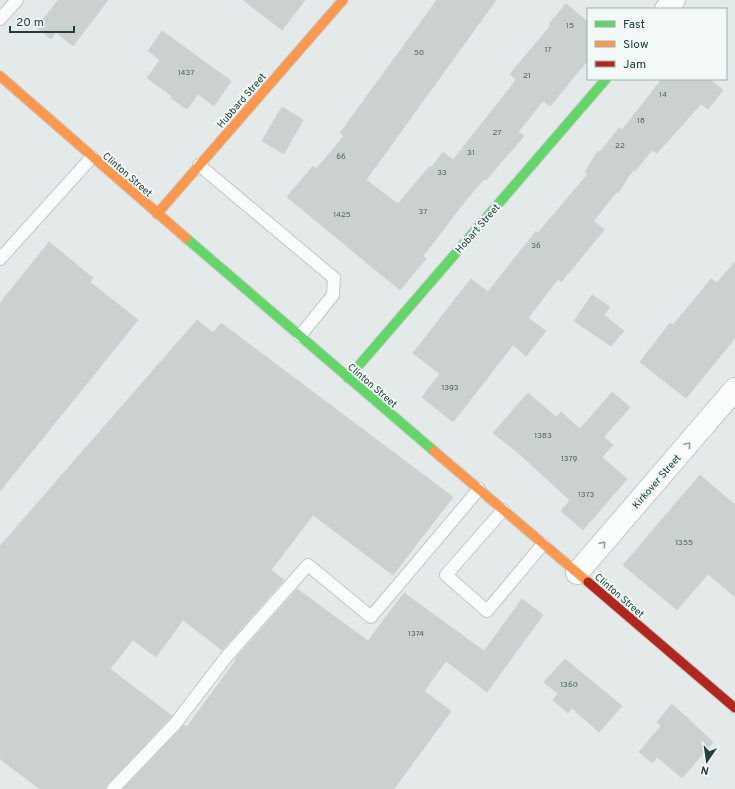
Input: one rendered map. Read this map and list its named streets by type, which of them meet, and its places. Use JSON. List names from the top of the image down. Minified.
{"streets":{"main road":["Hubbard Street","Clinton Street","Hobart Street"],"street":["Kirkover Street"]},"crossings":[["Hubbard Street","Clinton Street"],["Clinton Street","Hobart Street"],["Clinton Street","Kirkover Street"]],"one_way":["Kirkover Street"],"house_numbers":["15","17","50","1437","21","14","18","27","22","31","66","33","37","1425","36","1393","1383","1379","1373","1355","1374","1360"],"legend":["Fast","Slow","Jam"],"scale_bar":"20 m","north":"bottom"}
